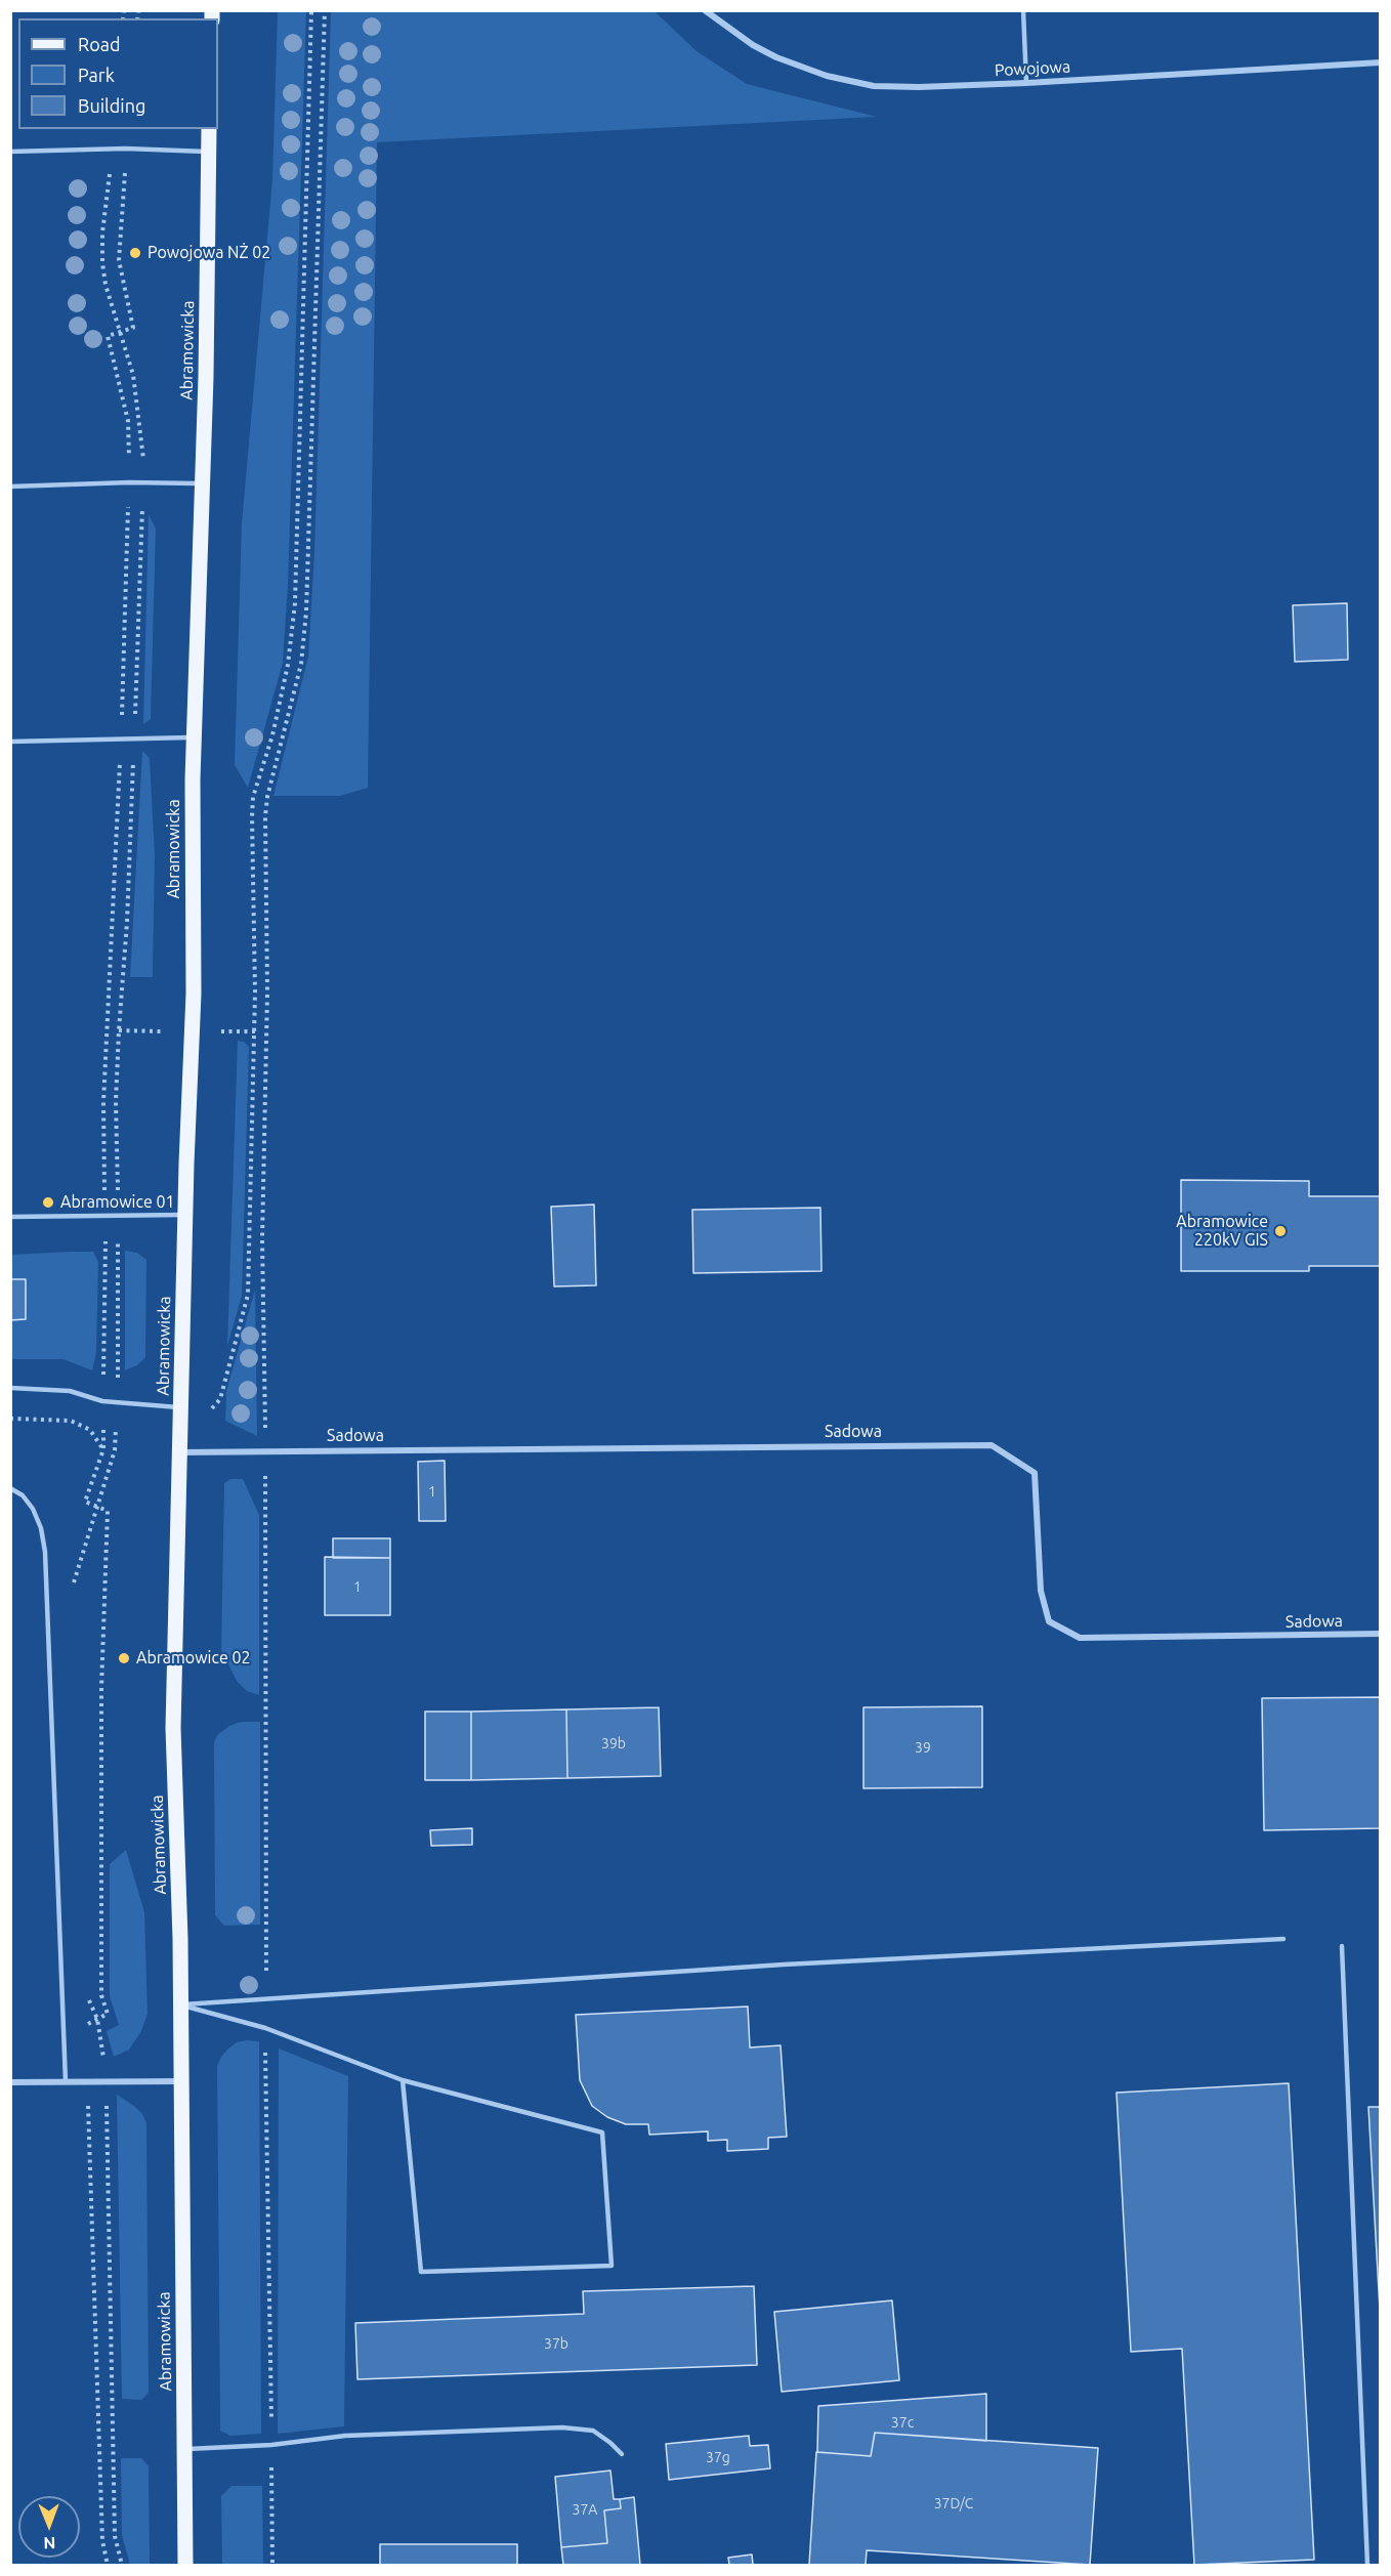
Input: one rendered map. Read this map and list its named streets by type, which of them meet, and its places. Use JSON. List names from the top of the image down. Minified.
{"streets":{"main road":["Abramowicka"],"street":["Powojowa","Sadowa"]},"crossings":[["Abramowicka","Sadowa"]],"places":["Powojowa NŻ 02","Abramowice 01","Abramowice 220kV GIS","Abramowice 02"],"house_numbers":["1","1","39b","39","37b","37c","37g","37D/C","37A"],"legend":["Road","Park","Building"],"north":"bottom"}
